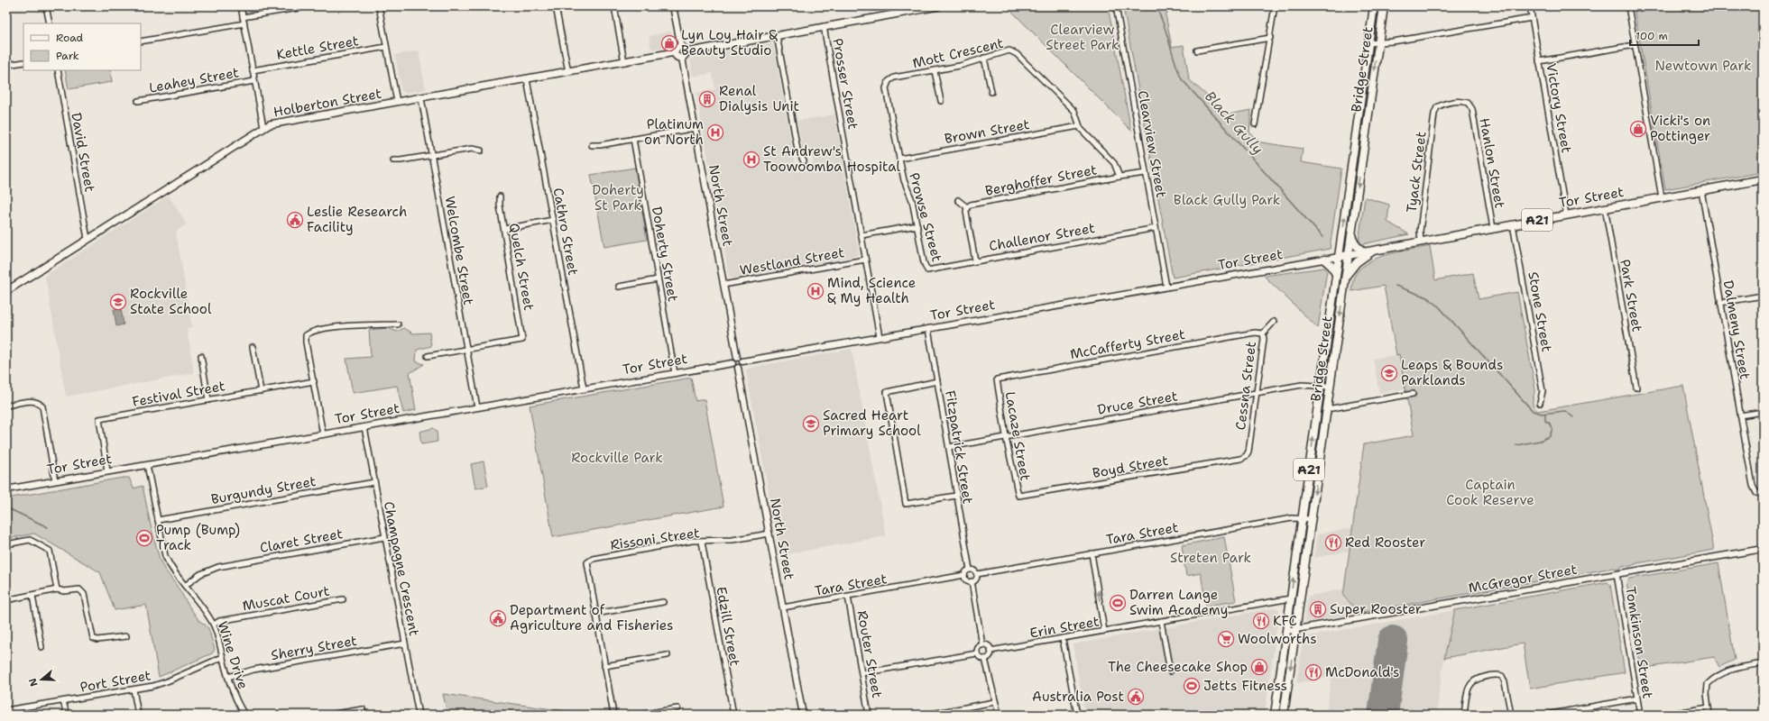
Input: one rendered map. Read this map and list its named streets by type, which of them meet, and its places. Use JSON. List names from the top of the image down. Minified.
{"streets":{"main road":["Bridge Street","Holberton Street","Tor Street","A21"],"street":["Kettle Street","Mott Crescent","Leahey Street","Prosser Street","Victory Street","Brown Street","Clearview Street","David Street","Hanlon Street","Tyack Street","Berghoffer Street","North Street","Prowse Street","Cathro Street","Challenor Street","Welcombe Street","Doherty Street","Westland Street","Quelch Street","Park Street","Stone Street","Dalmeny Street","McCafferty Street","Cessna Street","Festival Street","Druce Street","Lacaze Street","Fitzpatrick Street","Boyd Street","Burgundy Street","Tara Street","Rissoni Street","Claret Street","Champagne Crescent","McGregor Street","Muscat Court","Edzill Street","Erin Street","Tomkinson Street","Sherry Street","Router Street","Wine Drive","Port Street"]},"crossings":[["Mott Crescent","Brown Street"],["Mott Crescent","Berghoffer Street"],["Mott Crescent","Prowse Street"],["Bridge Street","Tor Street"],["Bridge Street","A21"],["Bridge Street","Druce Street"],["Bridge Street","Tara Street"],["Bridge Street","McGregor Street"],["Bridge Street","Erin Street"],["Prosser Street","Tor Street"],["Prosser Street","Westland Street"],["Holberton Street","David Street"],["Holberton Street","North Street"],["Holberton Street","Cathro Street"],["Holberton Street","Welcombe Street"],["Victory Street","Tor Street"],["Brown Street","Prowse Street"],["Clearview Street","Tor Street"],["Clearview Street","Challenor Street"],["Hanlon Street","Tyack Street"],["Hanlon Street","Tor Street"],["Tyack Street","Tor Street"],["Tor Street","North Street"],["Tor Street","A21"],["Tor Street","Cathro Street"],["Tor Street","Welcombe Street"],["Tor Street","Doherty Street"],["Tor Street","Park Street"],["Tor Street","Stone Street"],["Tor Street","Dalmeny Street"],["Tor Street","Festival Street"],["Tor Street","Fitzpatrick Street"],["Tor Street","Champagne Crescent"],["Tor Street","Wine Drive"],["North Street","Westland Street"],["North Street","Tara Street"],["North Street","Rissoni Street"],["Prowse Street","Challenor Street"],["Welcombe Street","Quelch Street"],["McCafferty Street","Cessna Street"],["McCafferty Street","Lacaze Street"],["Cessna Street","Druce Street"],["Cessna Street","Boyd Street"],["Druce Street","Lacaze Street"],["Druce Street","Fitzpatrick Street"],["Lacaze Street","Boyd Street"],["Fitzpatrick Street","Tara Street"],["Burgundy Street","Champagne Crescent"],["Burgundy Street","Wine Drive"],["Tara Street","Router Street"],["Rissoni Street","Edzill Street"],["Claret Street","Champagne Crescent"],["Claret Street","Wine Drive"],["Champagne Crescent","Sherry Street"],["McGregor Street","Tomkinson Street"],["Muscat Court","Wine Drive"],["Sherry Street","Wine Drive"],["Wine Drive","Port Street"]],"water":["Black Gully"],"parks":["Clearview Street Park","Newtown Park","Doherty St Park","Black Gully Park","Rockville Park","Captain Cook Reserve","Streten Park"],"places":{"shop":["Lyn Loy Hair & Beauty Studio","Vicki's on Pottinger","The Cheesecake Shop"],"building":["Renal Dialysis Unit","Super Rooster"],"hospital":["Platinum on North","St Andrew's Toowoomba Hospital","Mind, Science & My Health"],"public building":["Leslie Research Facility","Department of Agriculture and Fisheries","Australia Post"],"school or university":["Rockville State School","Leaps & Bounds Parklands","Sacred Heart Primary School"],"sports":["Pump (Bump) Track","Darren Lange Swim Academy","Jetts Fitness"],"restaurant":["Red Rooster","KFC","McDonald's"],"supermarket":["Woolworths"]},"legend":["Road","Park"],"scale_bar":"100 m","north":"left"}
